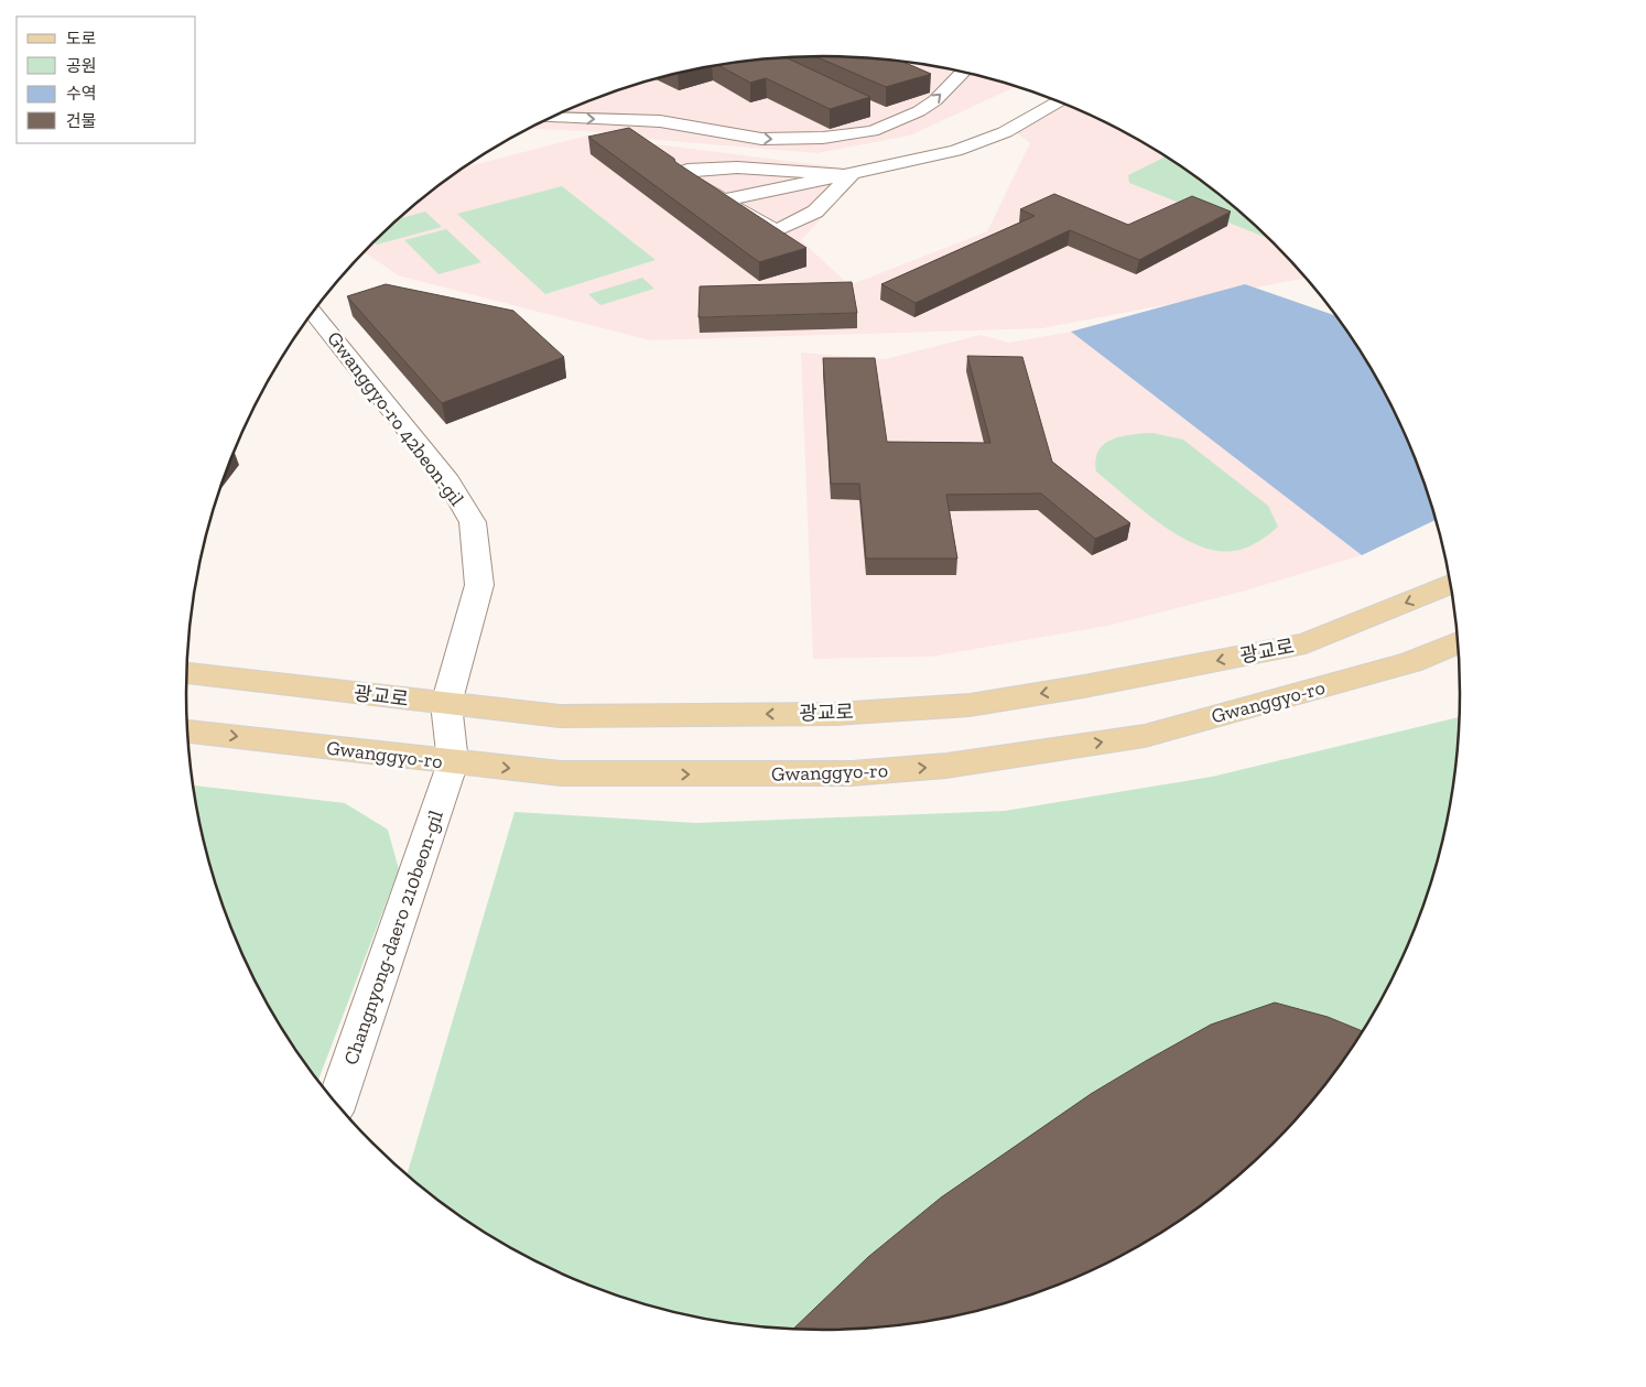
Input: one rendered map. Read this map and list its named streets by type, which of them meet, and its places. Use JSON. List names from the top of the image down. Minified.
{"streets":{"main road":["광교로","Gwanggyo-ro"],"street":["Gwanggyo-ro 42beon-gil","Changnyong-daero 210beon-gil"]},"crossings":[["Gwanggyo-ro 42beon-gil","광교로"],["Gwanggyo-ro 42beon-gil","Gwanggyo-ro"],["Gwanggyo-ro 42beon-gil","Changnyong-daero 210beon-gil"],["Gwanggyo-ro","Changnyong-daero 210beon-gil"]],"one_way":["광교로","Gwanggyo-ro"],"legend":["도로","공원","수역","건물"]}
